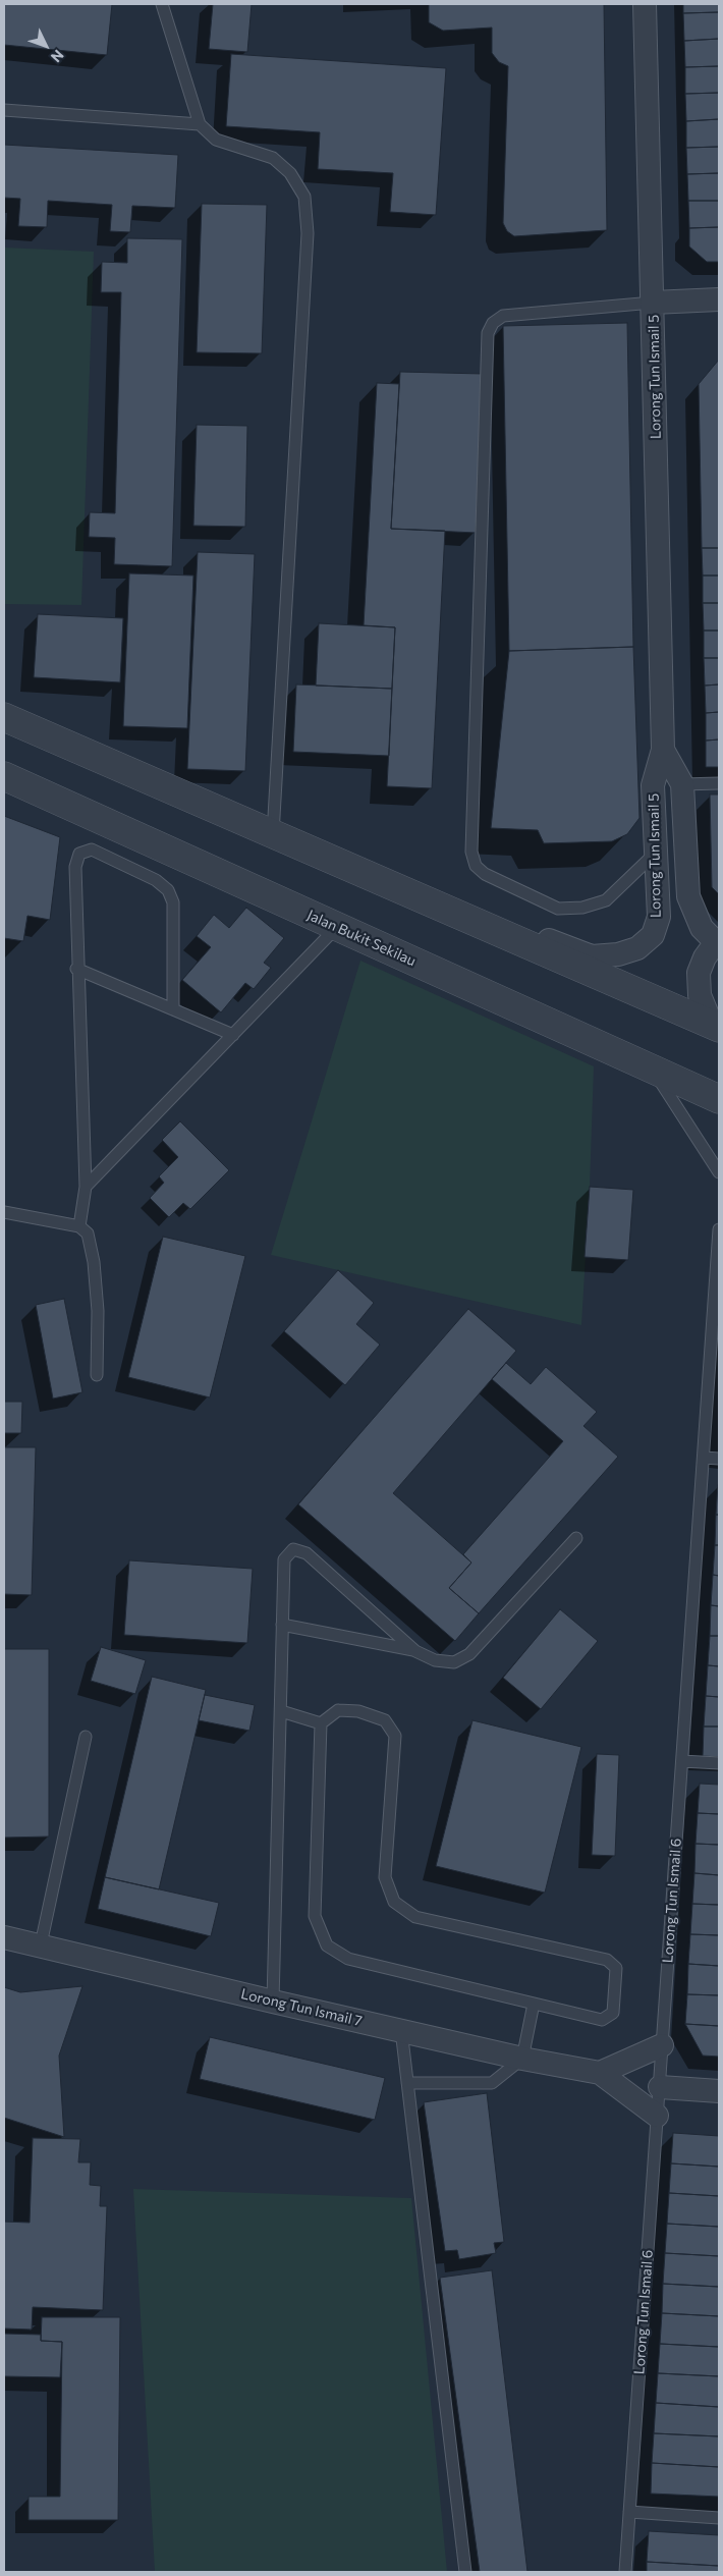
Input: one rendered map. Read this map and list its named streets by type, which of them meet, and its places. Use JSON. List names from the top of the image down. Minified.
{"streets":{"street":["Lorong Tun Ismail 5","Jalan Bukit Sekilau","Lorong Tun Ismail 7"],"lane":["Lorong Tun Ismail 6"]},"crossings":[["Lorong Tun Ismail 6","Lorong Tun Ismail 7"]],"north":"bottom right"}
